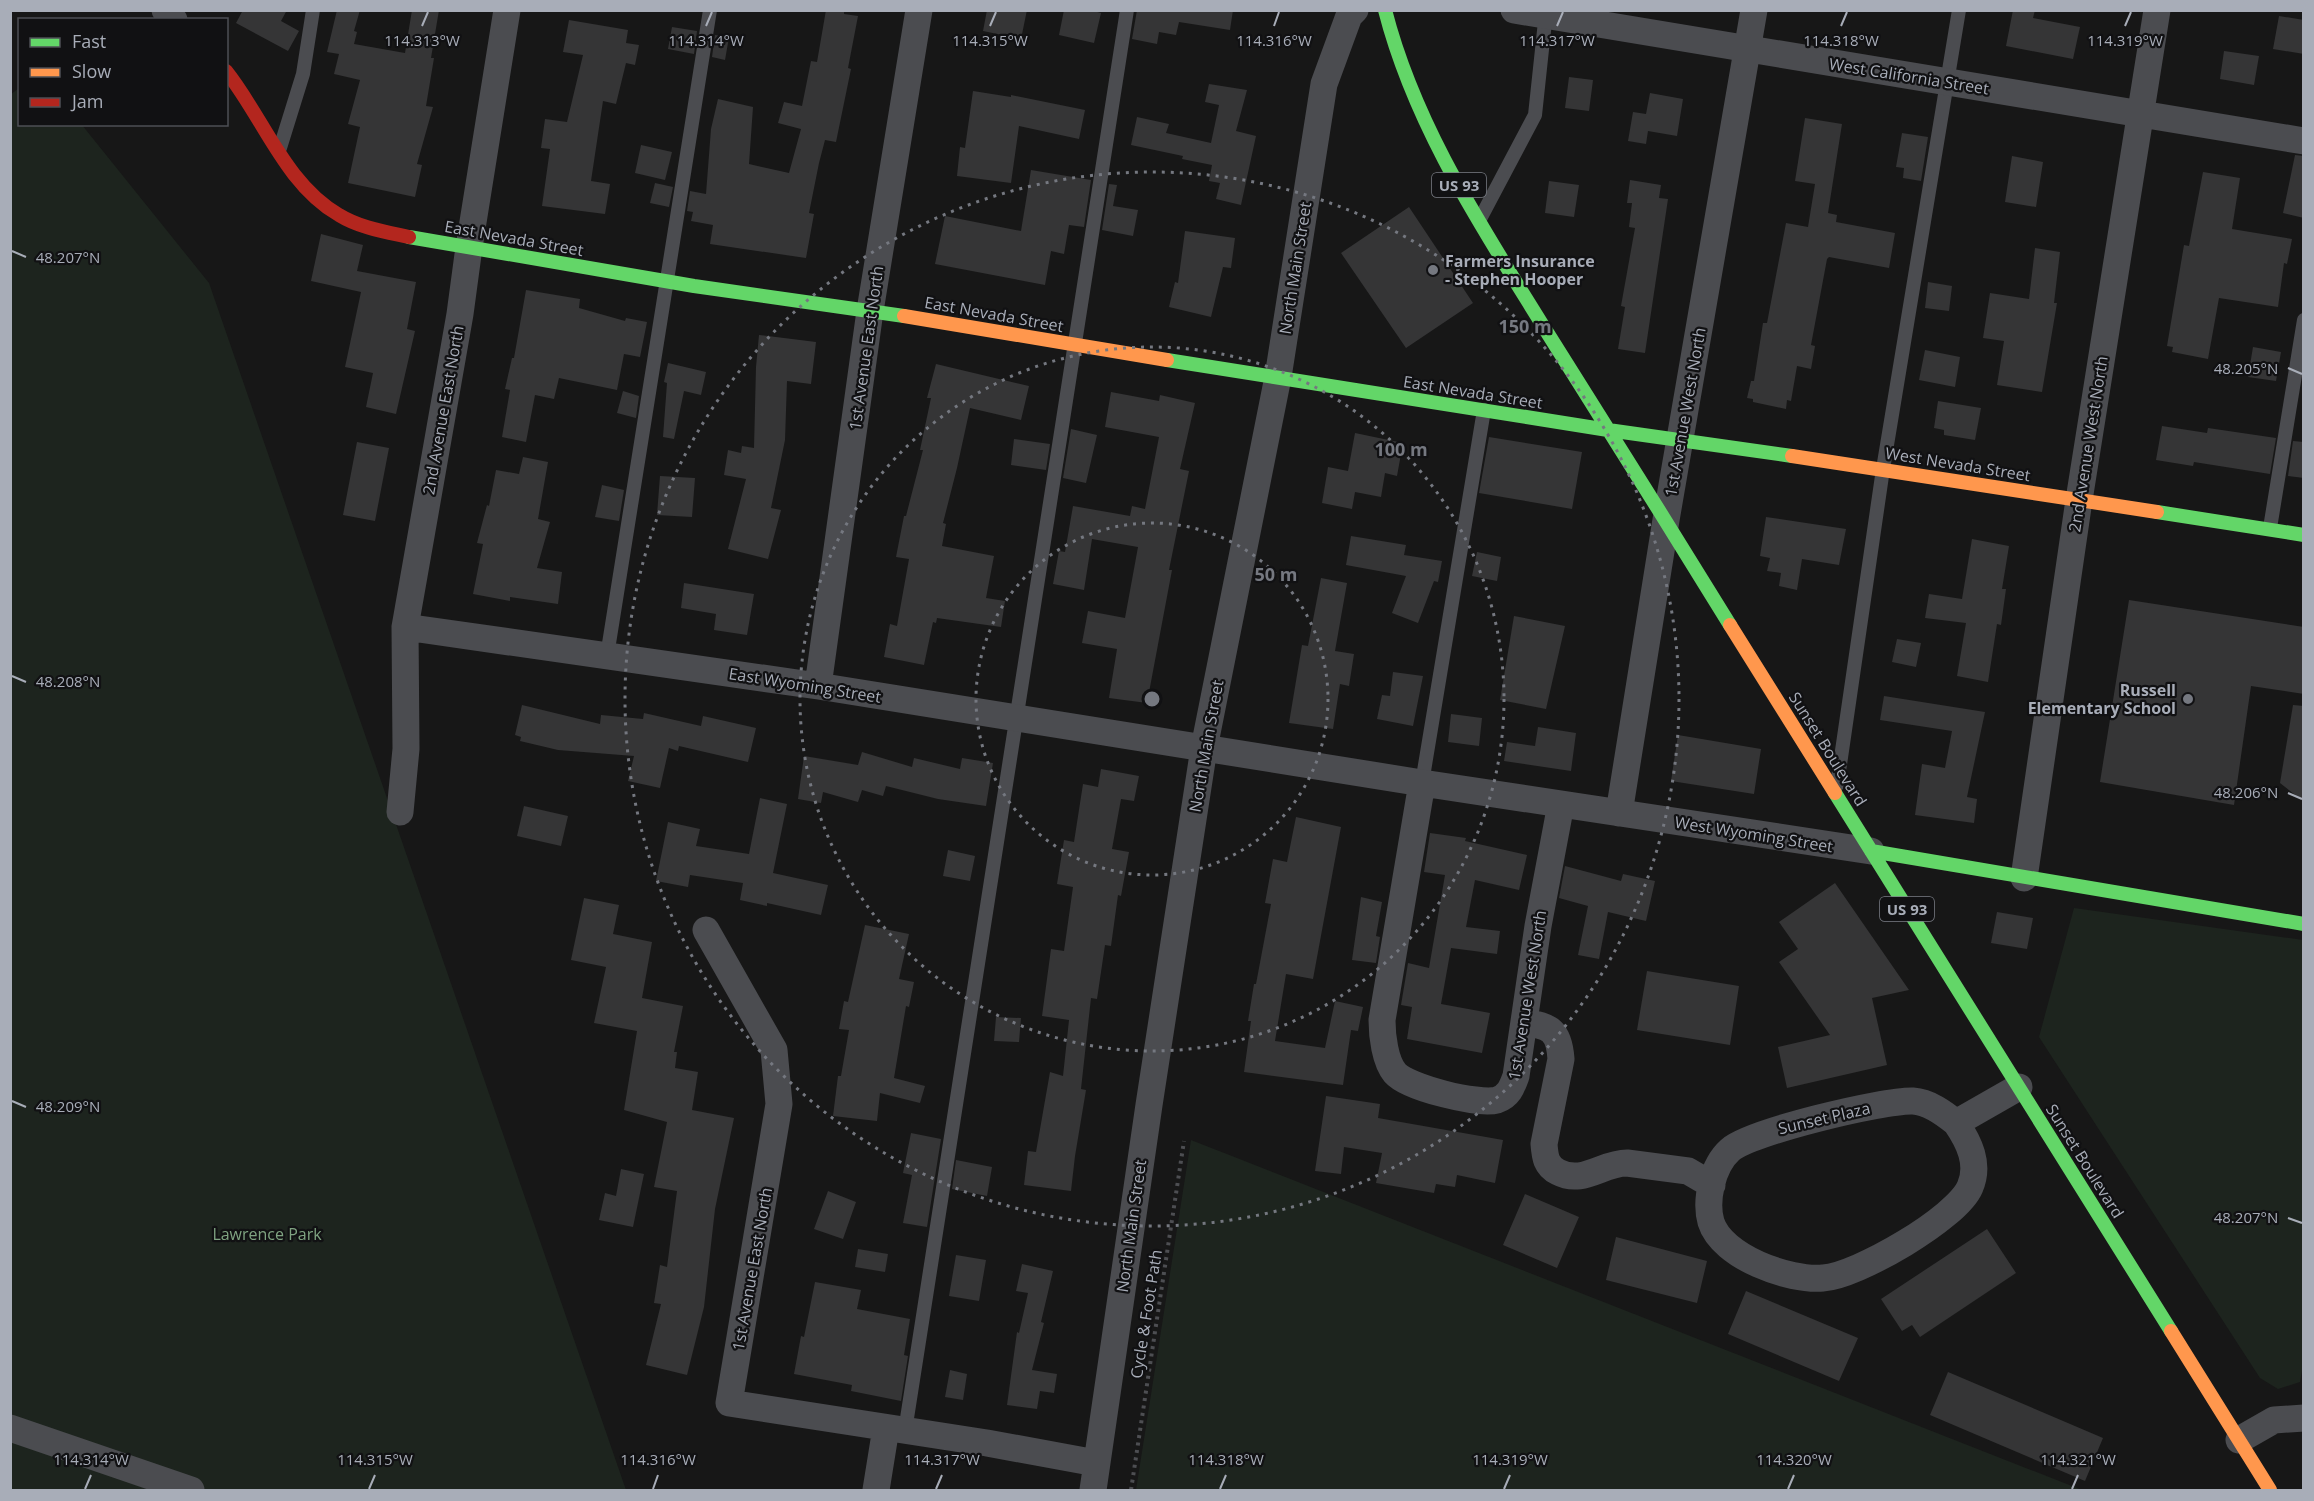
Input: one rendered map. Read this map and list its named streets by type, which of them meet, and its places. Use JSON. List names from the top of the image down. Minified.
{"streets":{"street":["West California Street","US 93","East Nevada Street","North Main Street","1st Avenue East North","2nd Avenue East North","1st Avenue West North","2nd Avenue West North","West Nevada Street","East Wyoming Street","Sunset Boulevard","West Wyoming Street","Sunset Plaza"],"path":["Cycle & Foot Path"]},"crossings":[["West California Street","1st Avenue West North"],["West California Street","2nd Avenue West North"],["East Nevada Street","North Main Street"],["East Nevada Street","1st Avenue East North"],["East Nevada Street","2nd Avenue East North"],["East Nevada Street","West Nevada Street"],["East Nevada Street","Sunset Boulevard"],["North Main Street","East Wyoming Street"],["North Main Street","West Wyoming Street"],["1st Avenue East North","East Wyoming Street"],["2nd Avenue East North","East Wyoming Street"],["1st Avenue West North","West Nevada Street"],["1st Avenue West North","Sunset Boulevard"],["1st Avenue West North","West Wyoming Street"],["2nd Avenue West North","West Nevada Street"],["2nd Avenue West North","West Wyoming Street"],["West Nevada Street","Sunset Boulevard"],["East Wyoming Street","West Wyoming Street"],["Sunset Boulevard","West Wyoming Street"]],"parks":["Lawrence Park"],"places":["Farmers Insurance - Stephen Hooper","Russell Elementary School"],"legend":["Fast","Slow","Jam"],"coordinates":["114.315°W","114.316°W","114.313°W","114.314°W","114.317°W","114.318°W","114.319°W","48.207°N","48.205°N","48.208°N","48.206°N","48.209°N","114.320°W","114.321°W"],"rings":["150 m","100 m","50 m"]}
